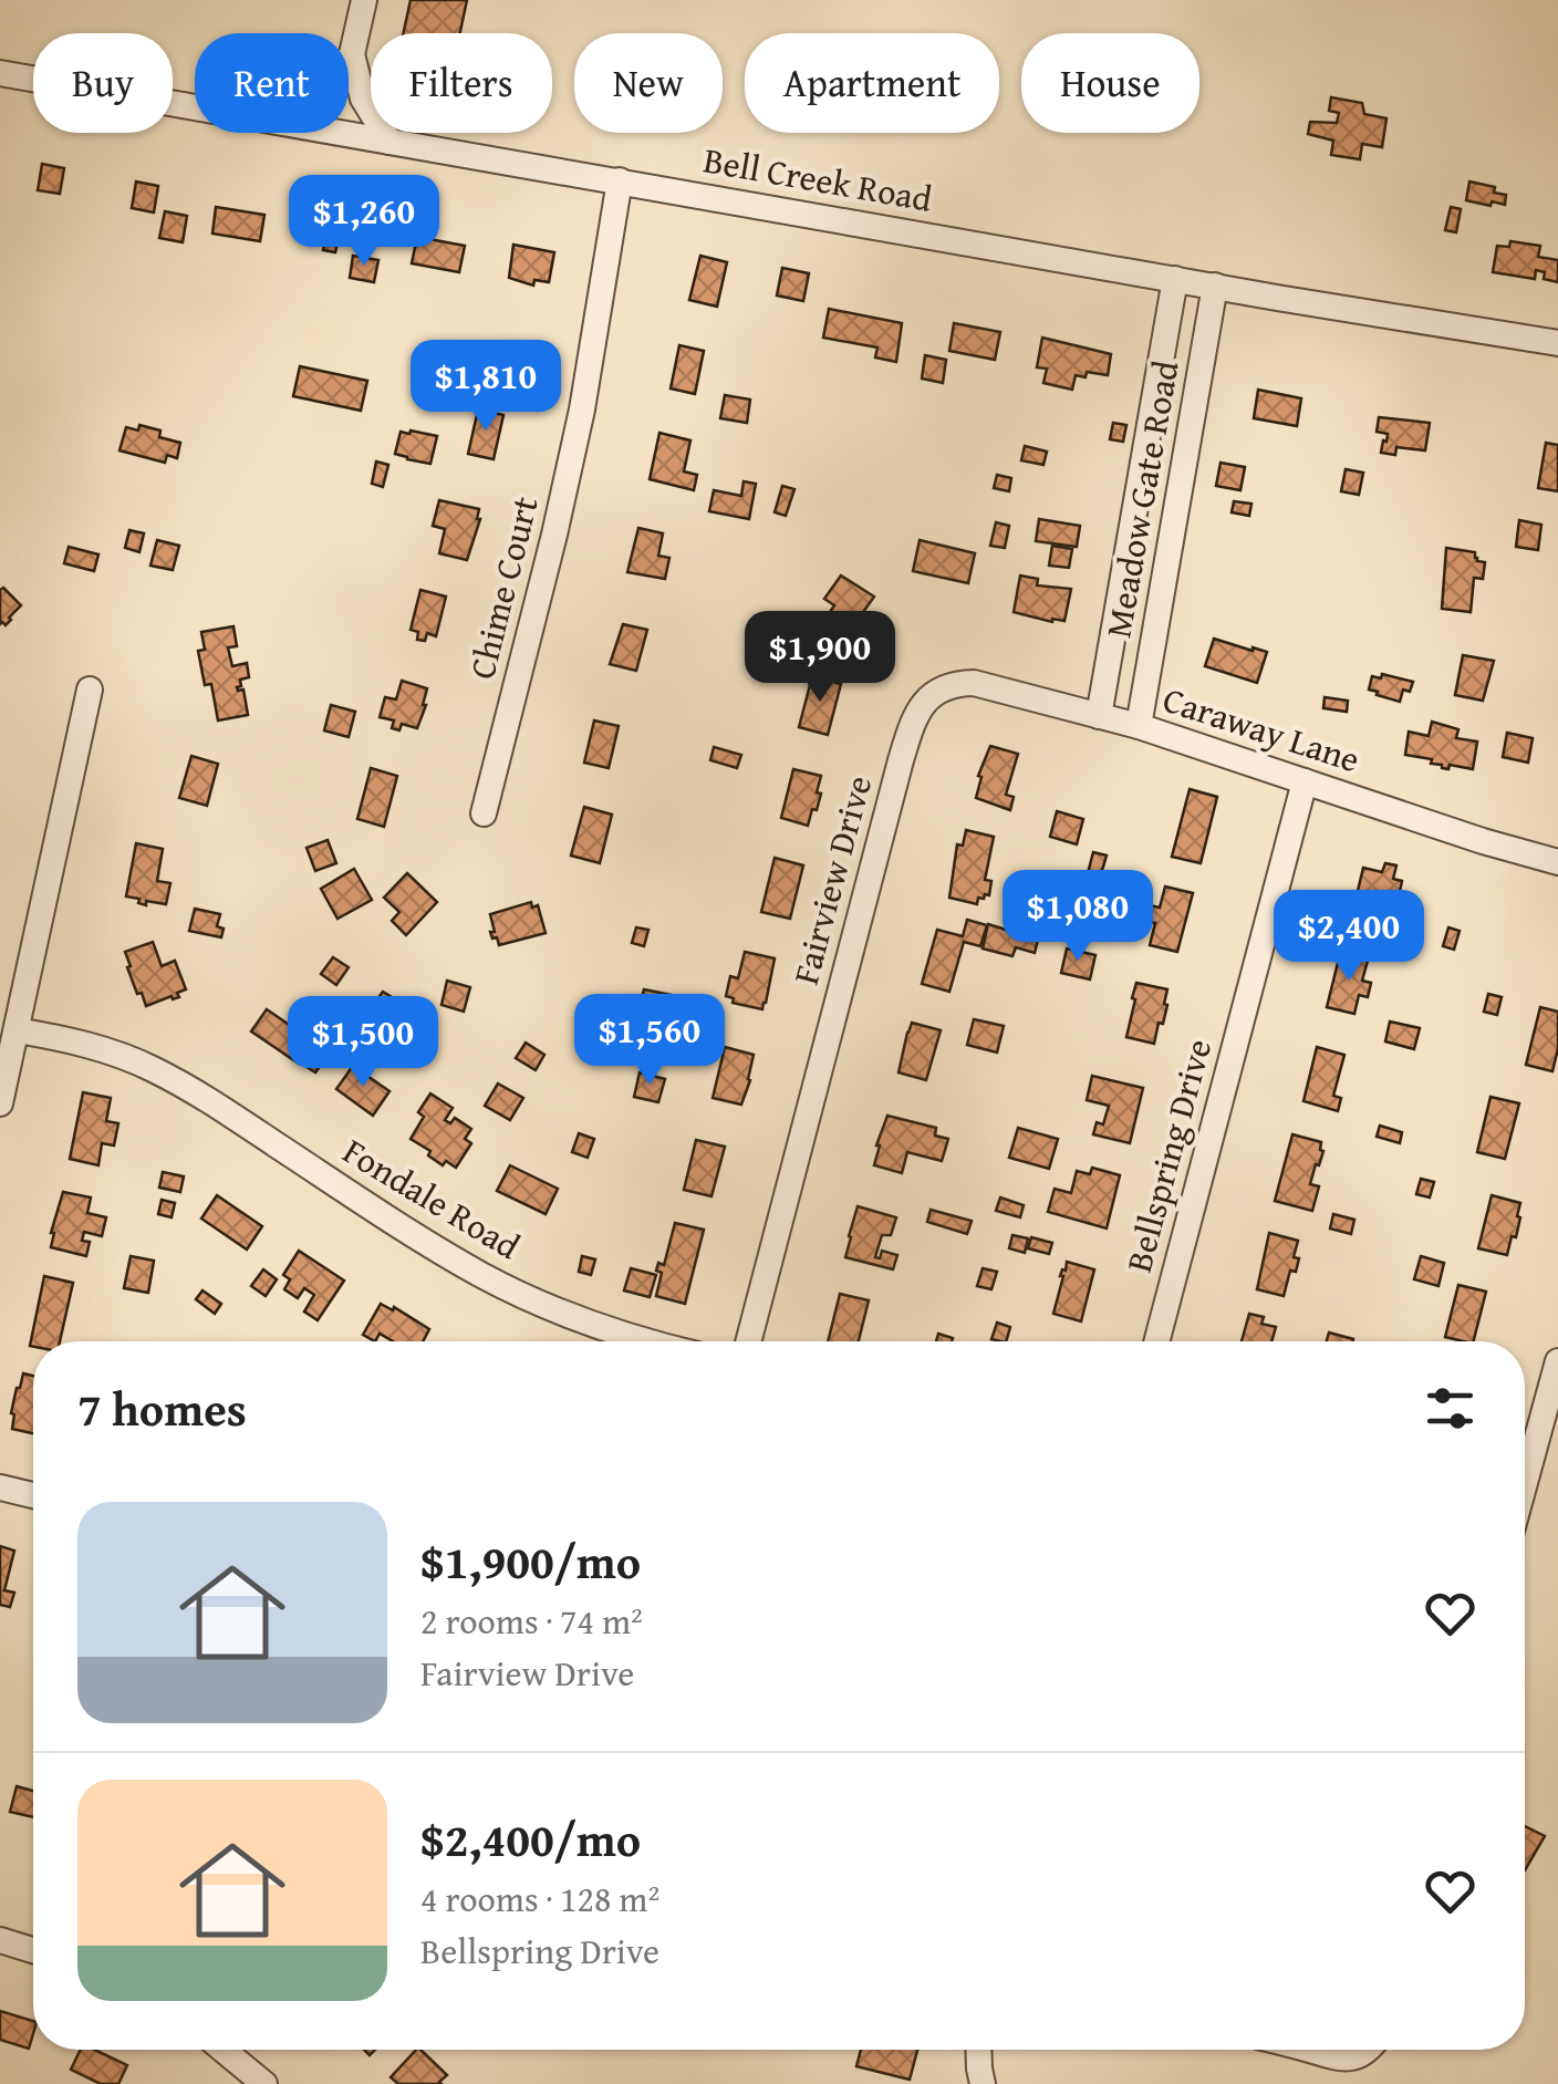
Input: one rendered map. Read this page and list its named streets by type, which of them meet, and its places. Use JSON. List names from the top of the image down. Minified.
{"streets":{"street":["Bell Creek Road","Meadow Gate Road","Chime Court","Caraway Lane","Fairview Drive","Bellspring Drive","Fondale Road"]},"crossings":[["Bell Creek Road","Meadow Gate Road"],["Bell Creek Road","Chime Court"],["Meadow Gate Road","Caraway Lane"],["Caraway Lane","Fairview Drive"],["Caraway Lane","Bellspring Drive"]],"page":{"chip":["Buy","Rent","Filters","New","Apartment","House"],"price":["$1,260","$1,810","$1,900","$1,080","$2,400","$1,560","$1,500"],"heading":"7 homes","list":[{"name":"$1,900/mo","note":"2 rooms · 74 m² · Fairview Drive"},{"name":"$2,400/mo","note":"4 rooms · 128 m² · Bellspring Drive"}]}}
